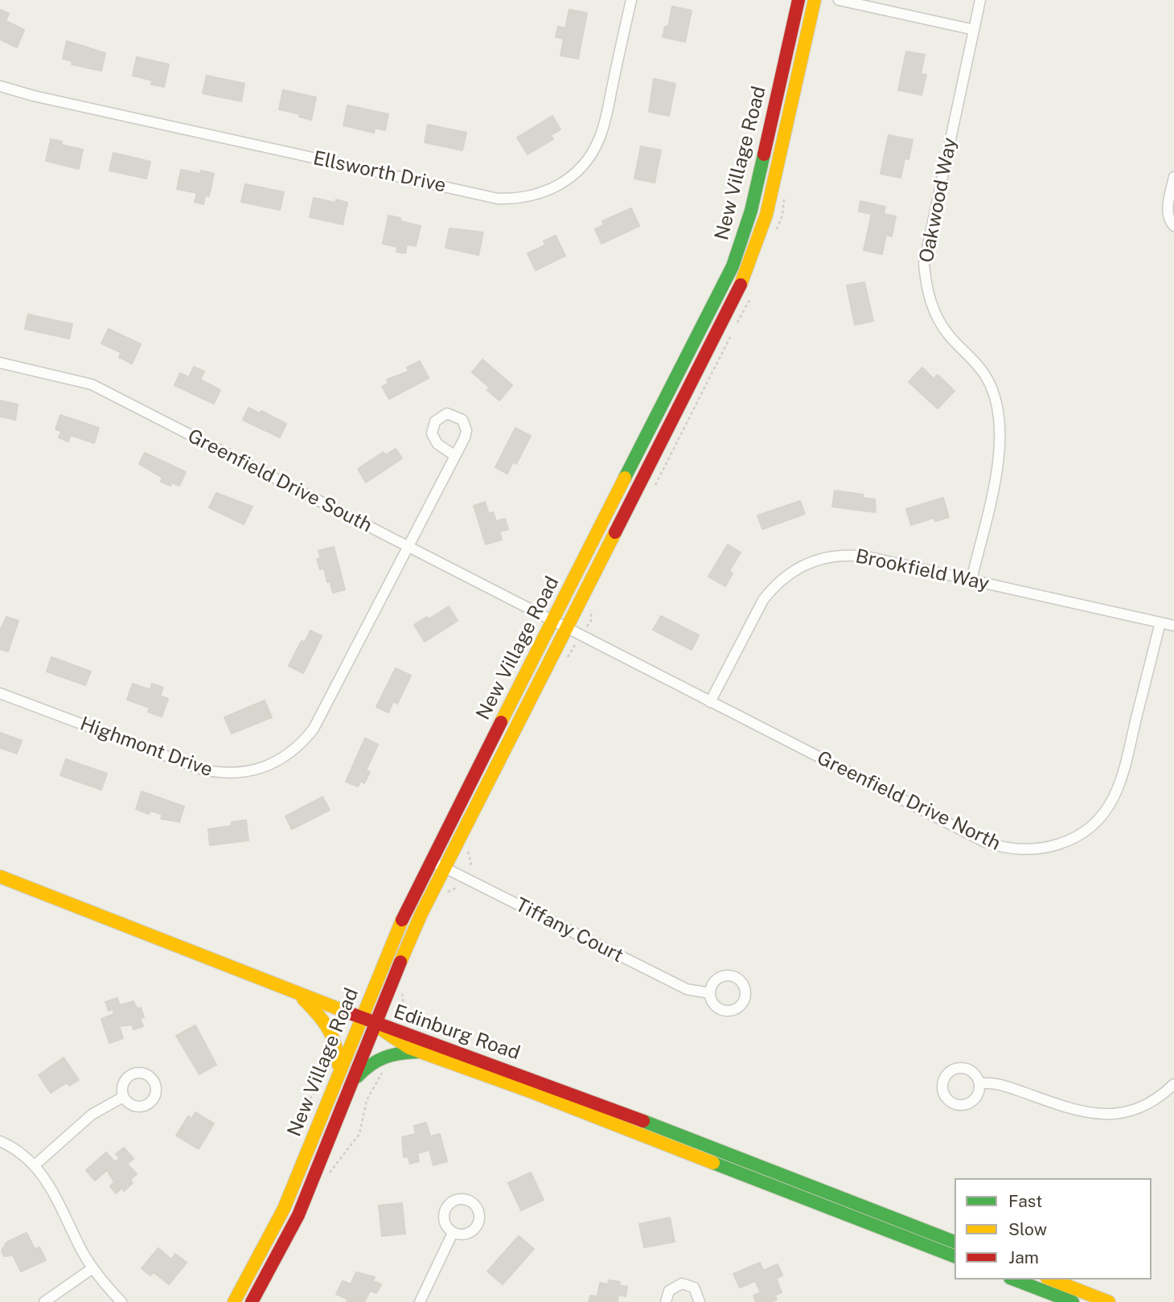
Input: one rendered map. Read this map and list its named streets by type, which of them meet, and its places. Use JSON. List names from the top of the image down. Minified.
{"streets":{"main road":["New Village Road","Edinburg Road"],"street":["Ellsworth Drive","Oakwood Way","Greenfield Drive South","Brookfield Way","Highmont Drive","Greenfield Drive North","Tiffany Court"]},"crossings":[["New Village Road","Greenfield Drive South"],["New Village Road","Greenfield Drive North"],["New Village Road","Tiffany Court"],["New Village Road","Edinburg Road"],["Oakwood Way","Brookfield Way"],["Greenfield Drive South","Highmont Drive"],["Greenfield Drive South","Greenfield Drive North"],["Brookfield Way","Greenfield Drive North"]],"legend":["Fast","Slow","Jam"]}
